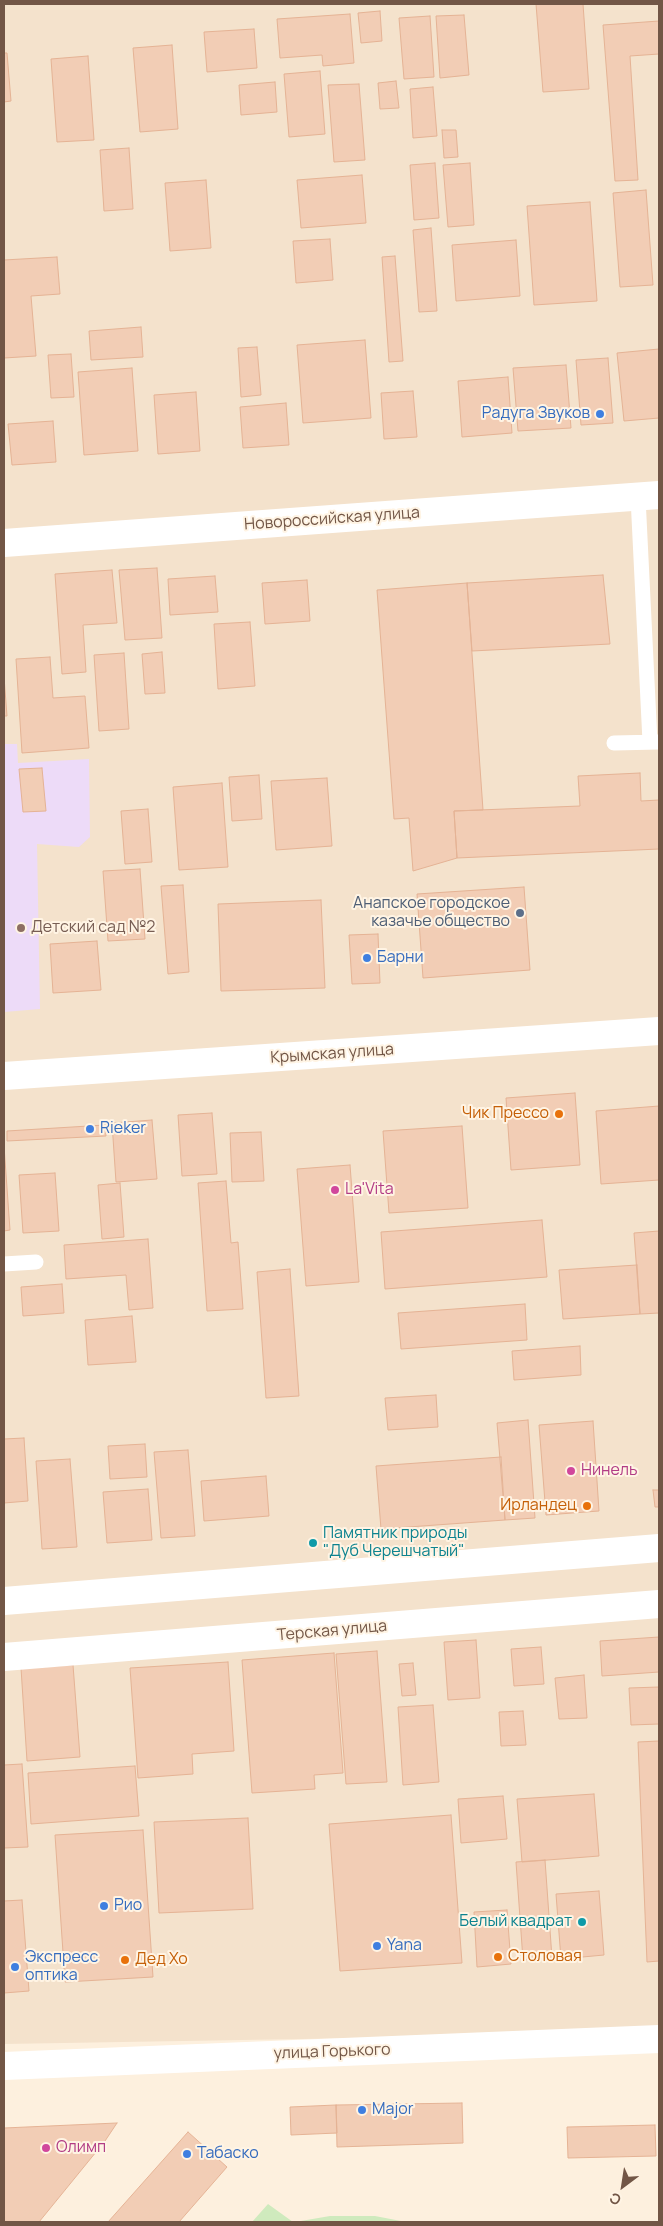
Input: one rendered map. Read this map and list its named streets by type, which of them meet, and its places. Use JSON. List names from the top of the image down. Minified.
{"streets":{"street":["Новороссийская улица","Крымская улица","Терская улица","улица Горького"]},"places":["Радуга Звуков","Анапское городское казачье общество","Детский сад №2","Барни","Чик Прессо","Rieker","La'Vita","Нинель","Ирландец","Памятник природы \"Дуб Черешчатый\"","Рио","Белый квадрат","Yana","Столовая","Дед Хо","Экспресс оптика","Major","Олимп","Табаско"],"north":"bottom left"}
